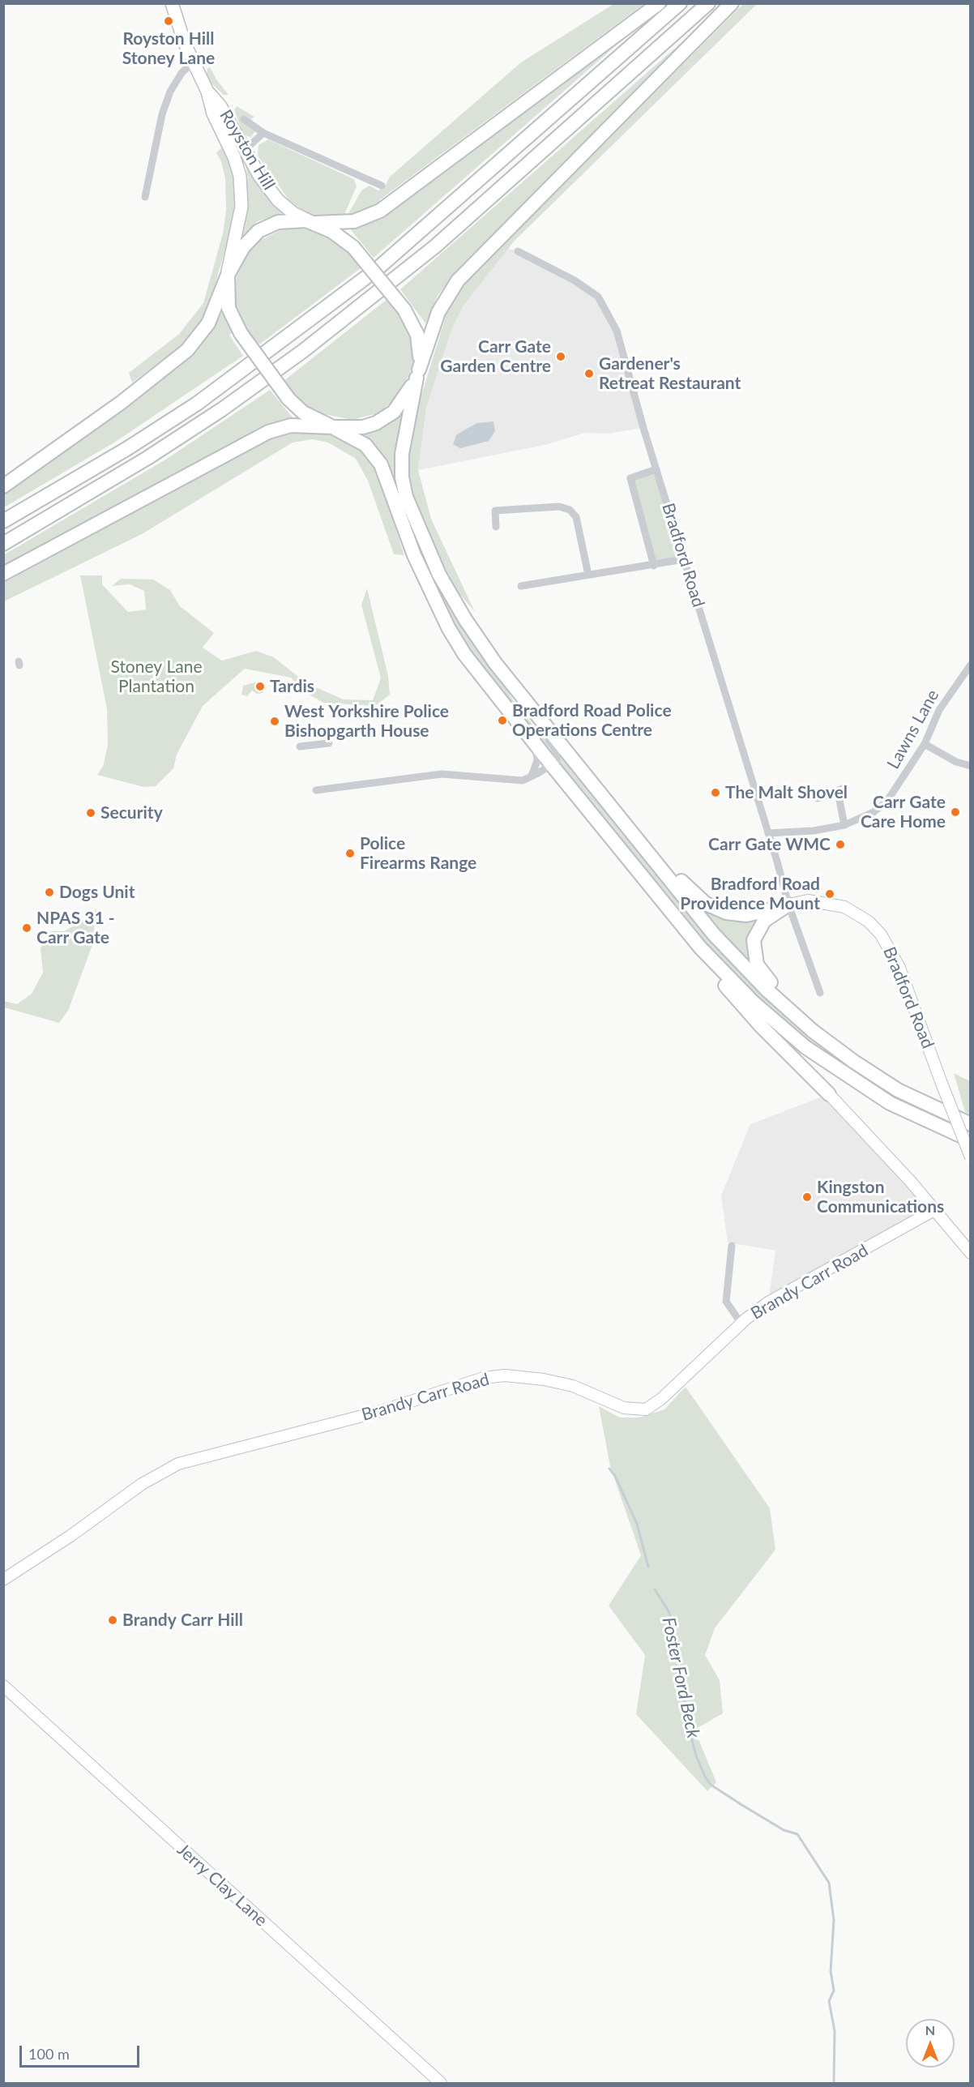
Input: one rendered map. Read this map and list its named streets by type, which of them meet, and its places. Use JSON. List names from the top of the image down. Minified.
{"streets":{"main road":["Royston Hill"],"street":["Bradford Road","Lawns Lane","Brandy Carr Road","Jerry Clay Lane"]},"crossings":[["Bradford Road","Lawns Lane"]],"water":["Foster Ford Beck"],"parks":["Stoney Lane Plantation"],"places":["Royston Hill Stoney Lane","Carr Gate Garden Centre","Gardener's Retreat Restaurant","Tardis","Bradford Road Police Operations Centre","West Yorkshire Police Bishopgarth House","The Malt Shovel","Carr Gate Care Home","Security","Carr Gate WMC","Police Firearms Range","Dogs Unit","Bradford Road Providence Mount","NPAS 31 - Carr Gate","Kingston Communications","Brandy Carr Hill"],"scale_bar":"100 m","north":"top"}
